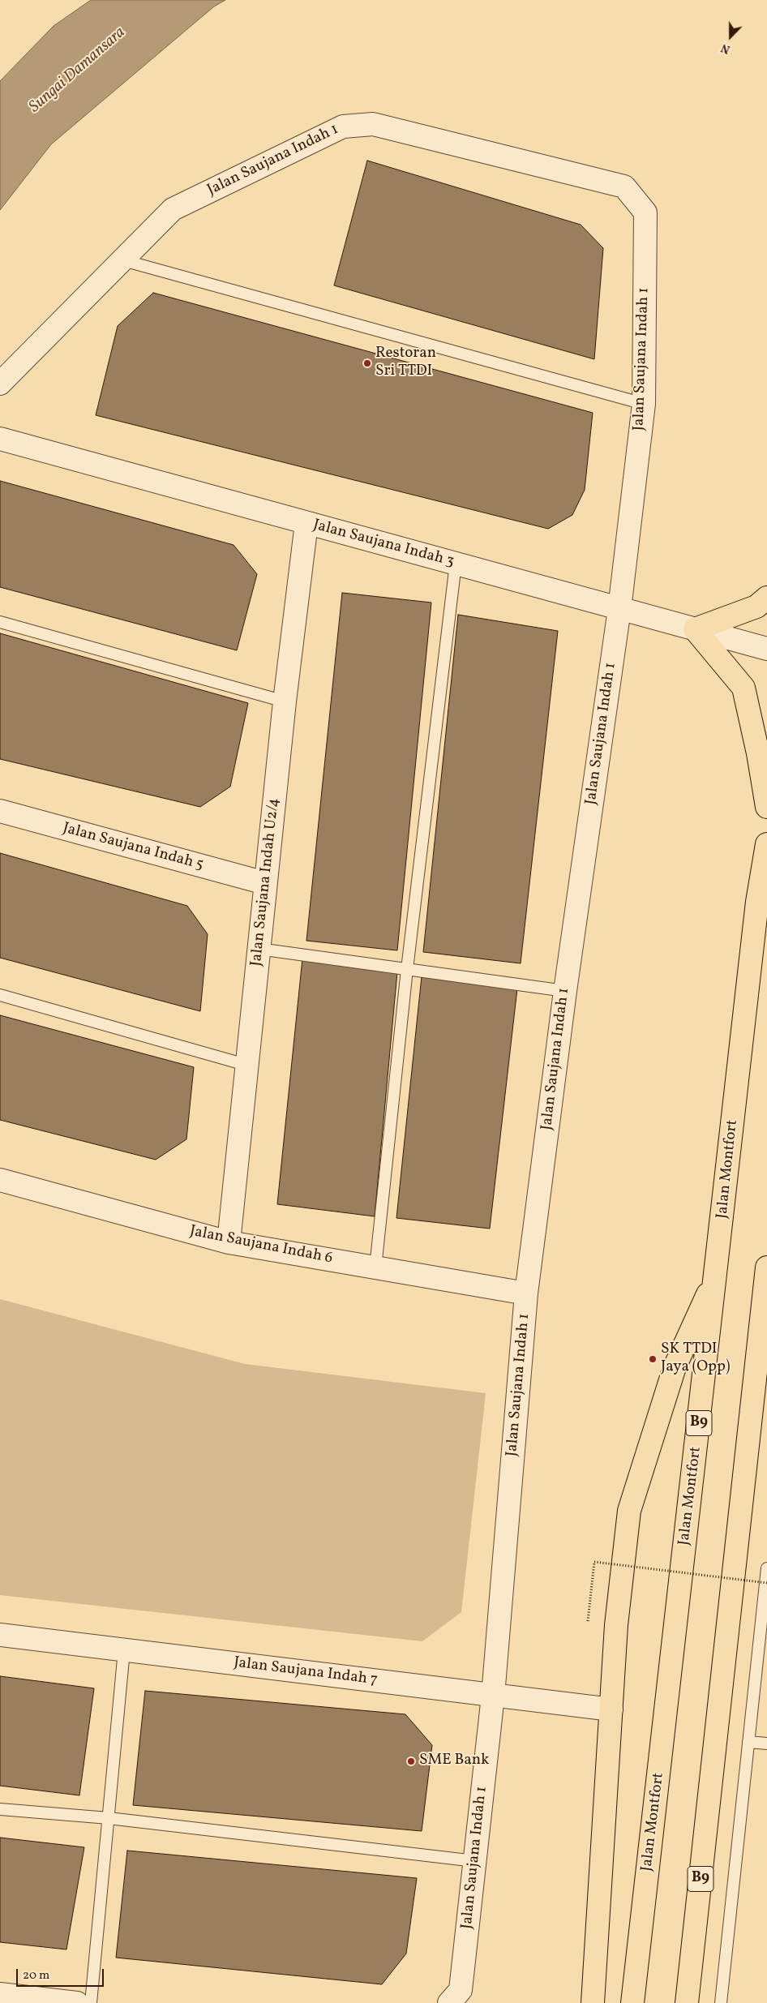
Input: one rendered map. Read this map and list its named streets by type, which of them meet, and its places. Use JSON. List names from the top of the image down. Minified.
{"streets":{"main road":["Jalan Montfort","B9"],"street":["Jalan Saujana Indah 1","Jalan Saujana Indah 3","Jalan Saujana Indah 5","Jalan Saujana Indah U2/4","Jalan Saujana Indah 6","Jalan Saujana Indah 7"]},"crossings":[["Jalan Saujana Indah 1","Jalan Saujana Indah 3"],["Jalan Saujana Indah 1","Jalan Saujana Indah 6"],["Jalan Saujana Indah 1","Jalan Saujana Indah 7"],["Jalan Saujana Indah 3","Jalan Saujana Indah U2/4"],["Jalan Saujana Indah 5","Jalan Saujana Indah U2/4"],["Jalan Saujana Indah U2/4","Jalan Saujana Indah 6"]],"water":["Sungai Damansara"],"places":["Restoran Sri TTDI","SK TTDI Jaya (Opp)","SME Bank"],"scale_bar":"20 m","north":"bottom"}
